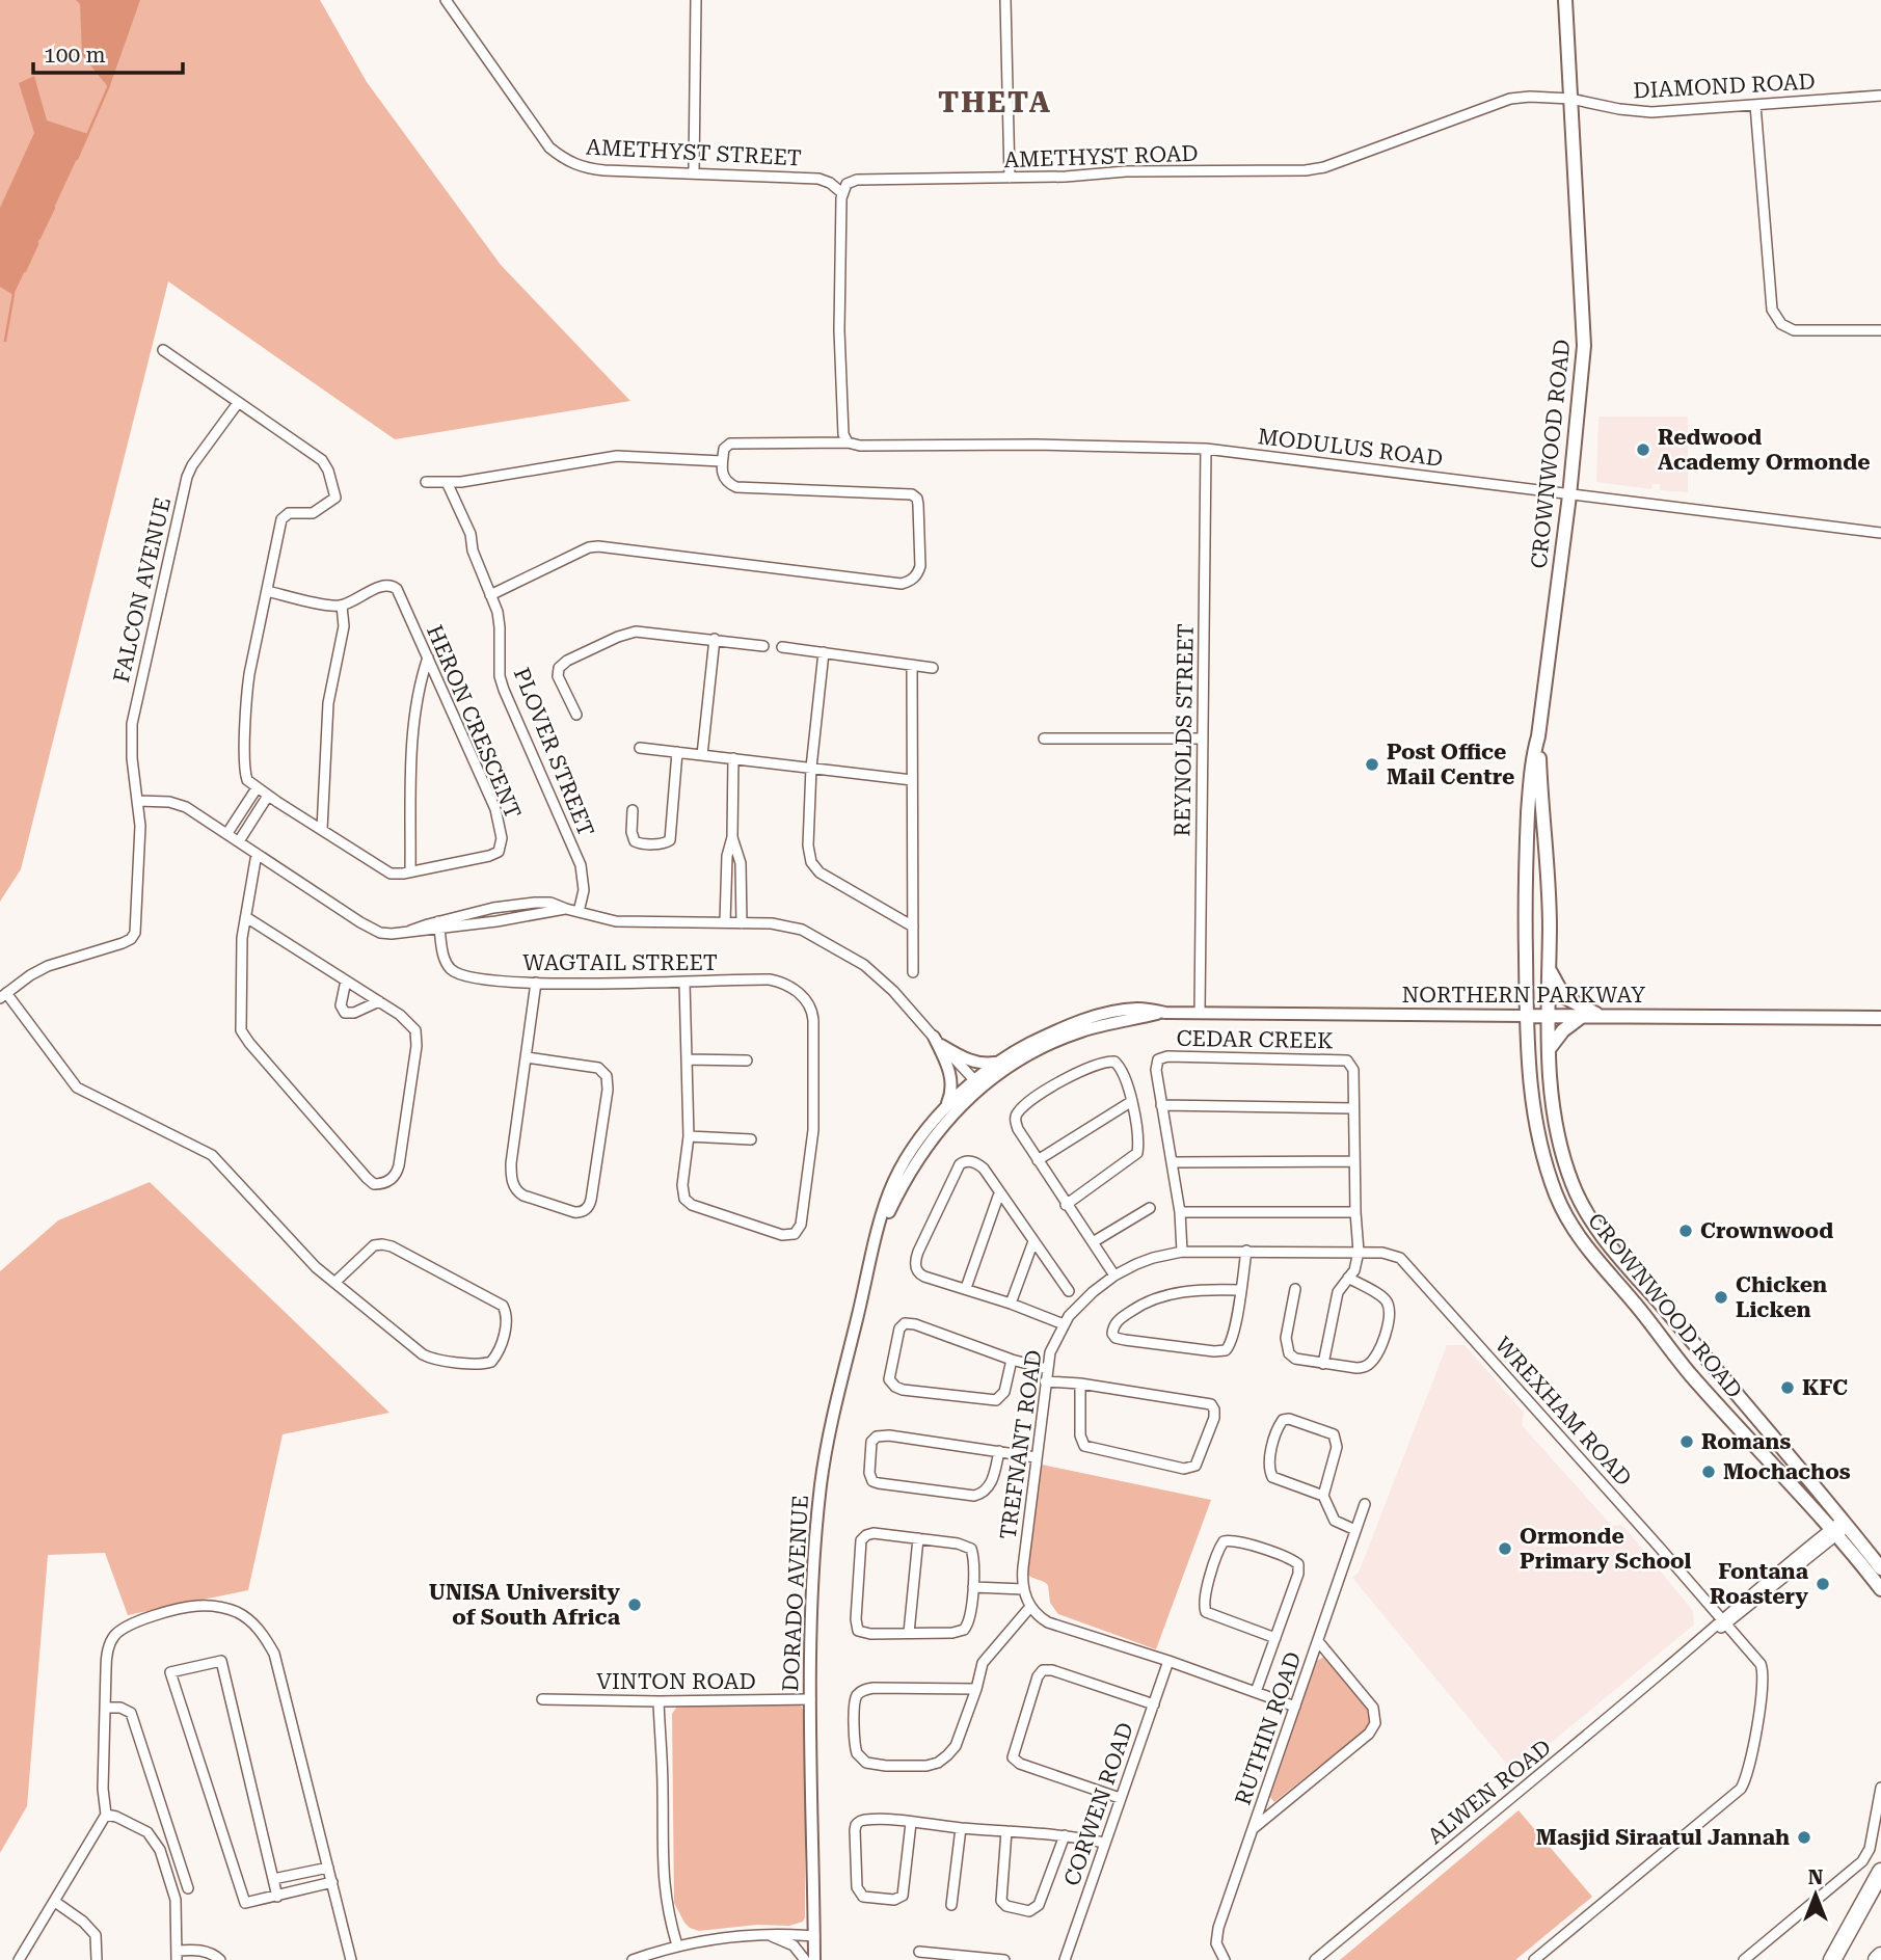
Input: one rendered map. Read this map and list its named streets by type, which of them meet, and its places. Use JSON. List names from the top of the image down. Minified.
{"streets":{"main road":["CROWNWOOD ROAD","NORTHERN PARKWAY"],"street":["DIAMOND ROAD","AMETHYST STREET","AMETHYST ROAD","MODULUS ROAD","FALCON AVENUE","HERON CRESCENT","REYNOLDS STREET","PLOVER STREET","WAGTAIL STREET","CEDAR CREEK","WREXHAM ROAD","TREFNANT ROAD","DORADO AVENUE","VINTON ROAD","RUTHIN ROAD","ALWEN ROAD","CORWEN ROAD"]},"crossings":[["DIAMOND ROAD","AMETHYST ROAD"],["DIAMOND ROAD","CROWNWOOD ROAD"],["AMETHYST STREET","AMETHYST ROAD"],["AMETHYST ROAD","CROWNWOOD ROAD"],["MODULUS ROAD","CROWNWOOD ROAD"],["MODULUS ROAD","REYNOLDS STREET"],["CROWNWOOD ROAD","NORTHERN PARKWAY"],["CROWNWOOD ROAD","ALWEN ROAD"],["REYNOLDS STREET","NORTHERN PARKWAY"],["NORTHERN PARKWAY","DORADO AVENUE"],["CEDAR CREEK","WREXHAM ROAD"],["CEDAR CREEK","TREFNANT ROAD"],["WREXHAM ROAD","TREFNANT ROAD"],["WREXHAM ROAD","ALWEN ROAD"],["DORADO AVENUE","VINTON ROAD"]],"districts":["THETA"],"places":["Redwood Academy Ormonde","Post Office Mail Centre","Crownwood","Chicken Licken","KFC","Romans","Mochachos","Ormonde Primary School","Fontana Roastery","UNISA University of South Africa","Masjid Siraatul Jannah"],"scale_bar":"100 m","north":"top"}
